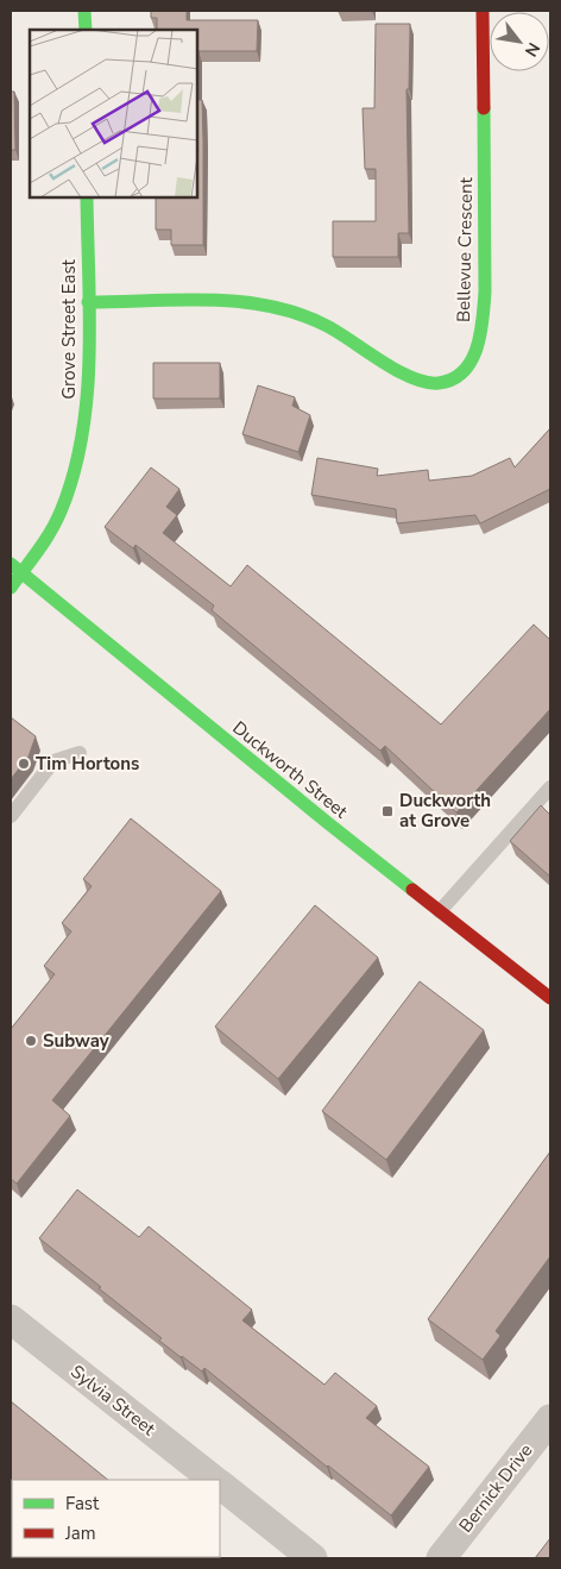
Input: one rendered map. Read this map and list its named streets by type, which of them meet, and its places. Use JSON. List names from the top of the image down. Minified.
{"streets":{"street":["Bellevue Crescent","Grove Street East","Duckworth Street","Sylvia Street","Bernick Drive"]},"crossings":[["Bellevue Crescent","Grove Street East"],["Grove Street East","Duckworth Street"]],"places":{"other":["Tim Hortons","Subway"],"transit":["Duckworth at Grove"]},"legend":["Fast","Jam"],"north":"bottom right"}
